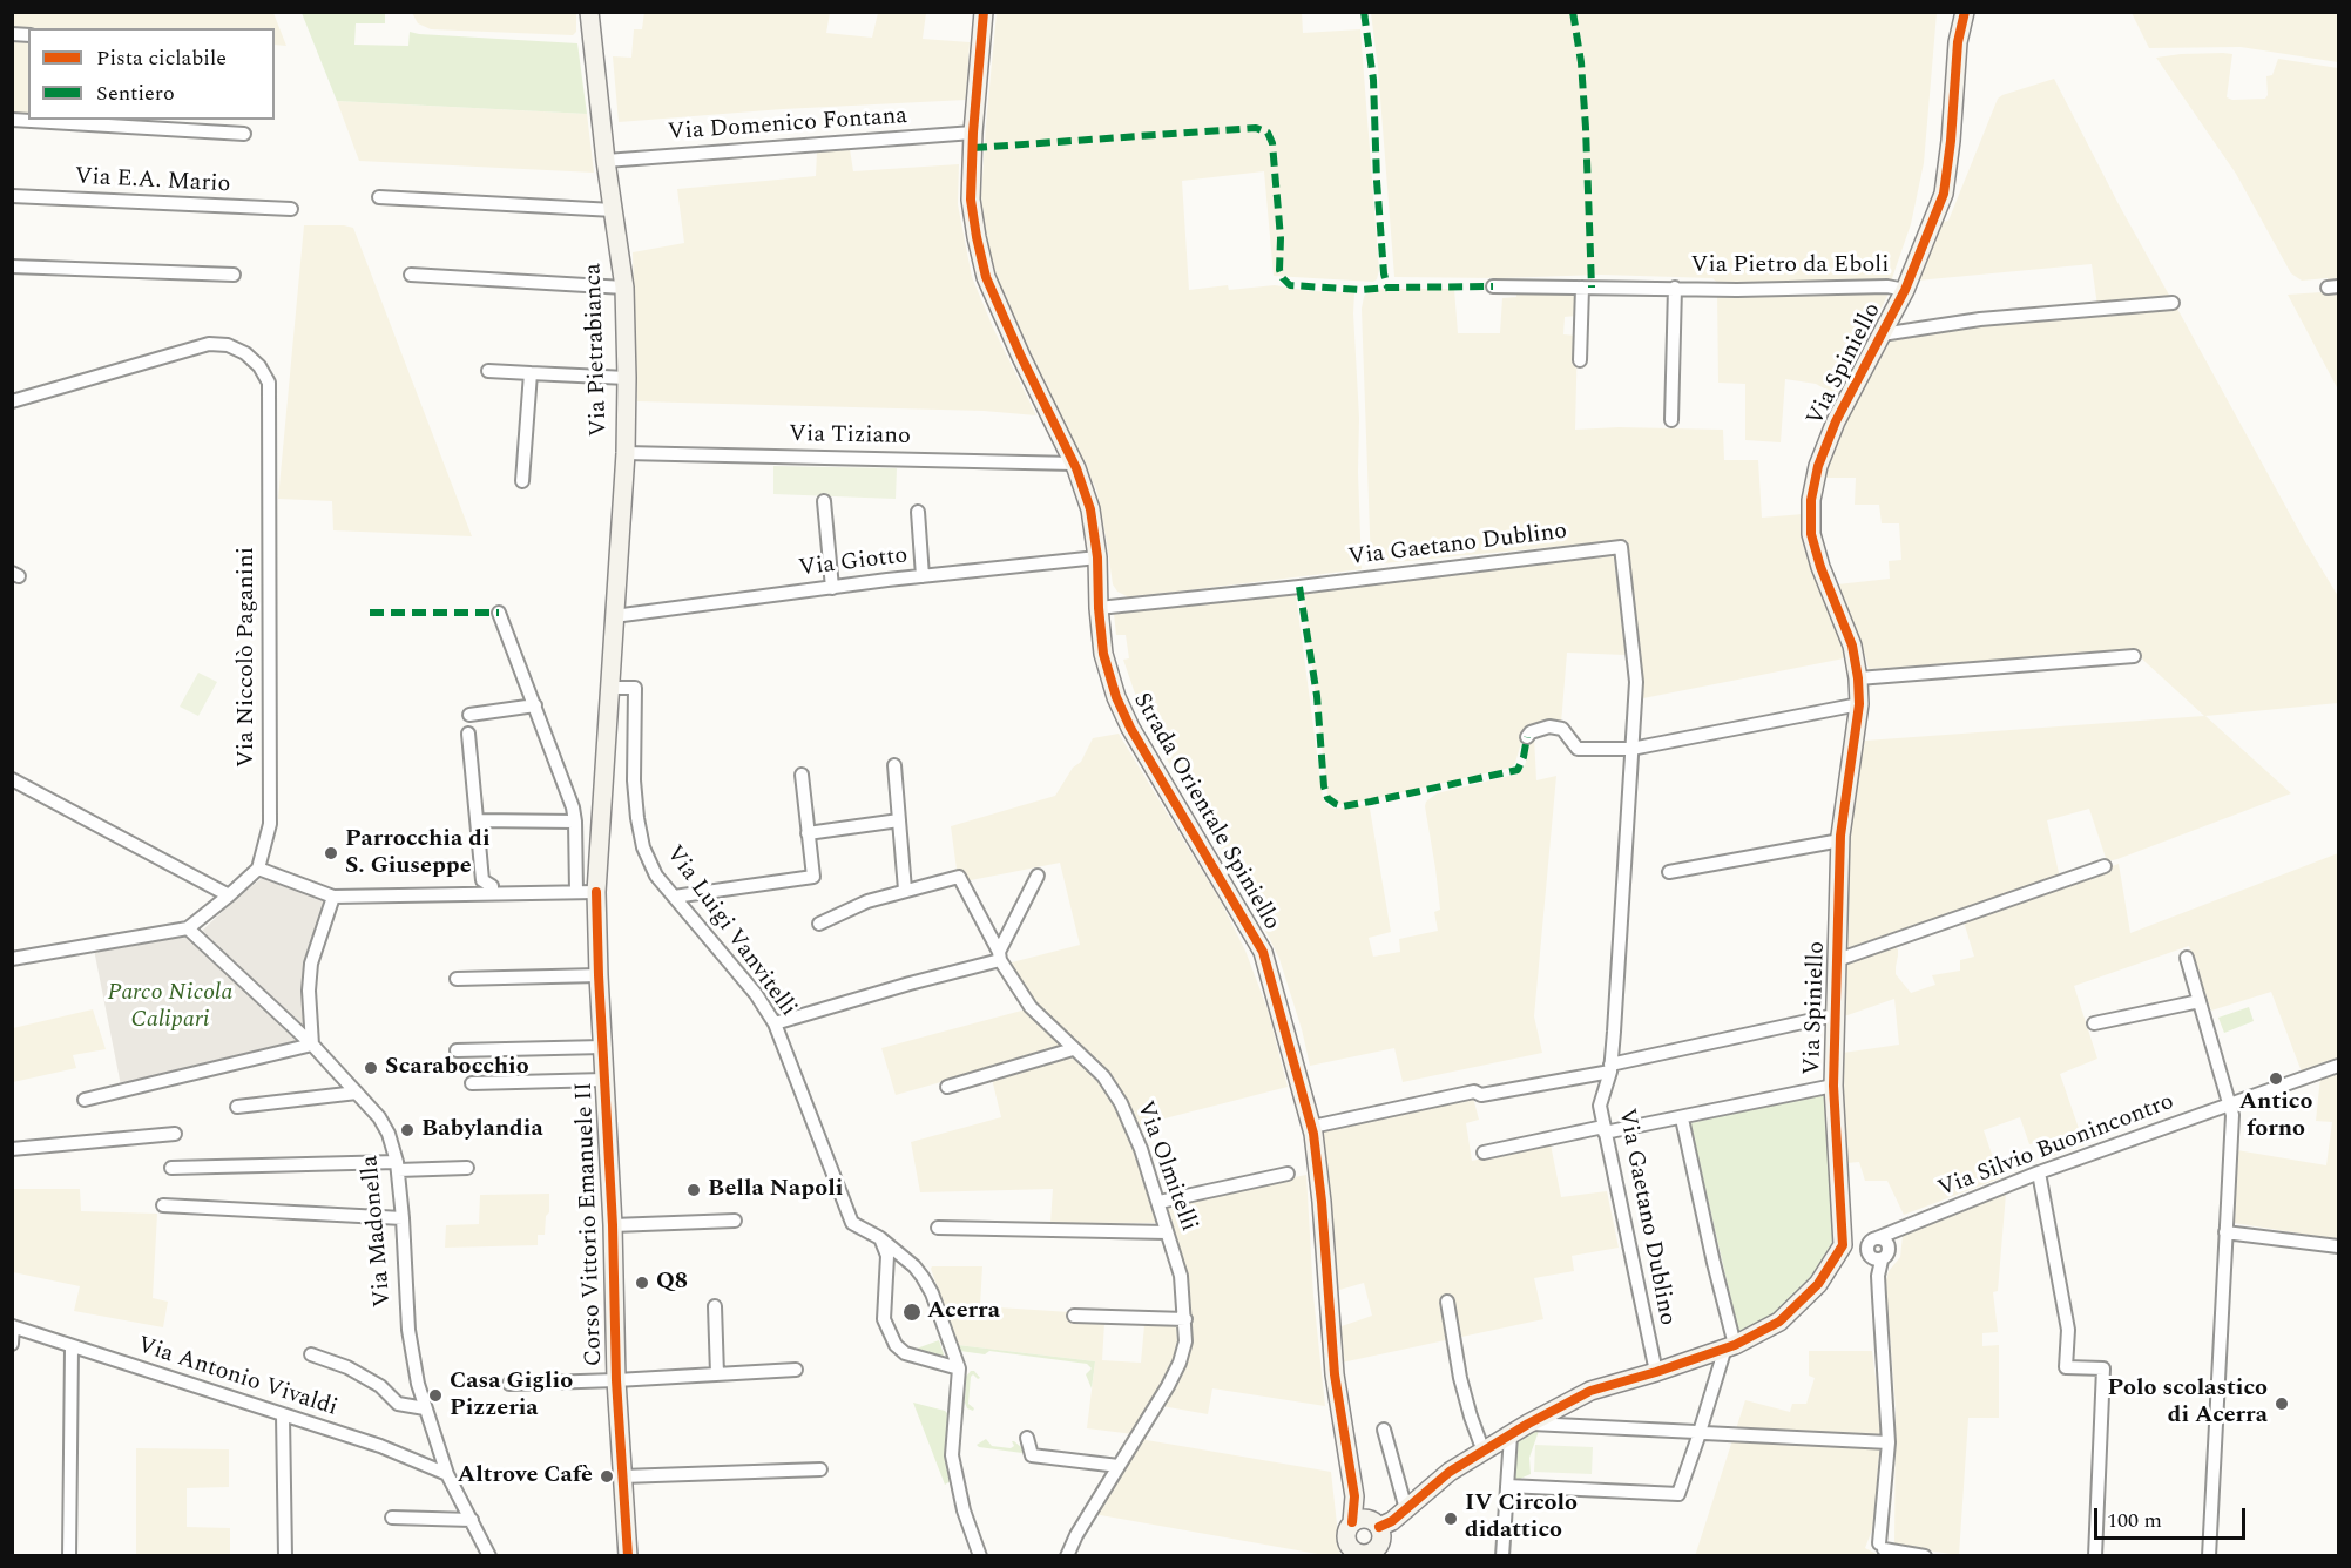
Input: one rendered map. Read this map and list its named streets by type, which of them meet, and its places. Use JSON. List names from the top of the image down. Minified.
{"streets":{"street":["Via Domenico Fontana","Via E.A. Mario","Via Pietro da Eboli","Via Pietrabianca","Via Spiniello","Via Tiziano","Via Gaetano Dublino","Via Giotto","Via Niccolò Paganini","Strada Orientale Spiniello","Via Luigi Vanvitelli","Via Silvio Buonincontro","Via Olmitelli","Corso Vittorio Emanuele II","Via Madonella","Via Antonio Vivaldi"]},"crossings":[["Via Domenico Fontana","Via Pietrabianca"],["Via Domenico Fontana","Strada Orientale Spiniello"],["Via Pietro da Eboli","Via Spiniello"],["Via Pietrabianca","Via Tiziano"],["Via Pietrabianca","Via Giotto"],["Via Pietrabianca","Via Luigi Vanvitelli"],["Via Pietrabianca","Corso Vittorio Emanuele II"],["Via Spiniello","Via Silvio Buonincontro"],["Via Tiziano","Strada Orientale Spiniello"],["Via Gaetano Dublino","Strada Orientale Spiniello"],["Via Giotto","Strada Orientale Spiniello"],["Via Madonella","Via Antonio Vivaldi"]],"parks":["Parco Nicola Calipari"],"places":["Parrocchia di S. Giuseppe","Scarabocchio","Antico forno","Babylandia","Bella Napoli","Q8","Acerra","Casa Giglio Pizzeria","Polo scolastico di Acerra","Altrove Cafè","IV Circolo didattico"],"legend":["Pista ciclabile","Sentiero"],"scale_bar":"100 m"}
